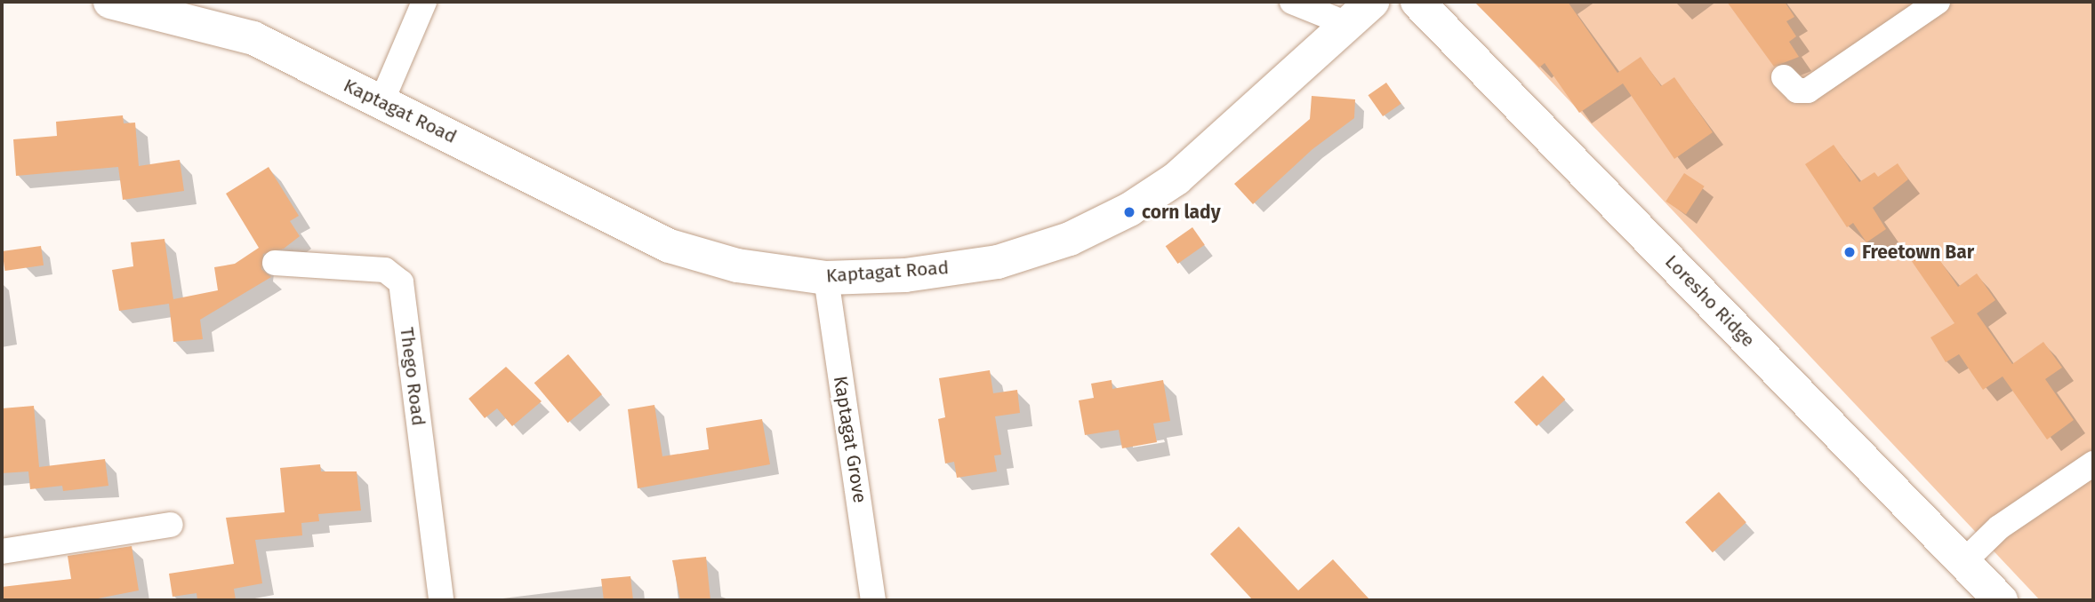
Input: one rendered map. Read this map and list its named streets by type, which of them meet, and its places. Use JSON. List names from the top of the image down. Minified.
{"streets":{"main road":["Kaptagat Road","Loresho Ridge"],"street":["Thego Road","Kaptagat Grove"]},"crossings":[["Kaptagat Road","Kaptagat Grove"]],"places":["corn lady","Freetown Bar"]}
